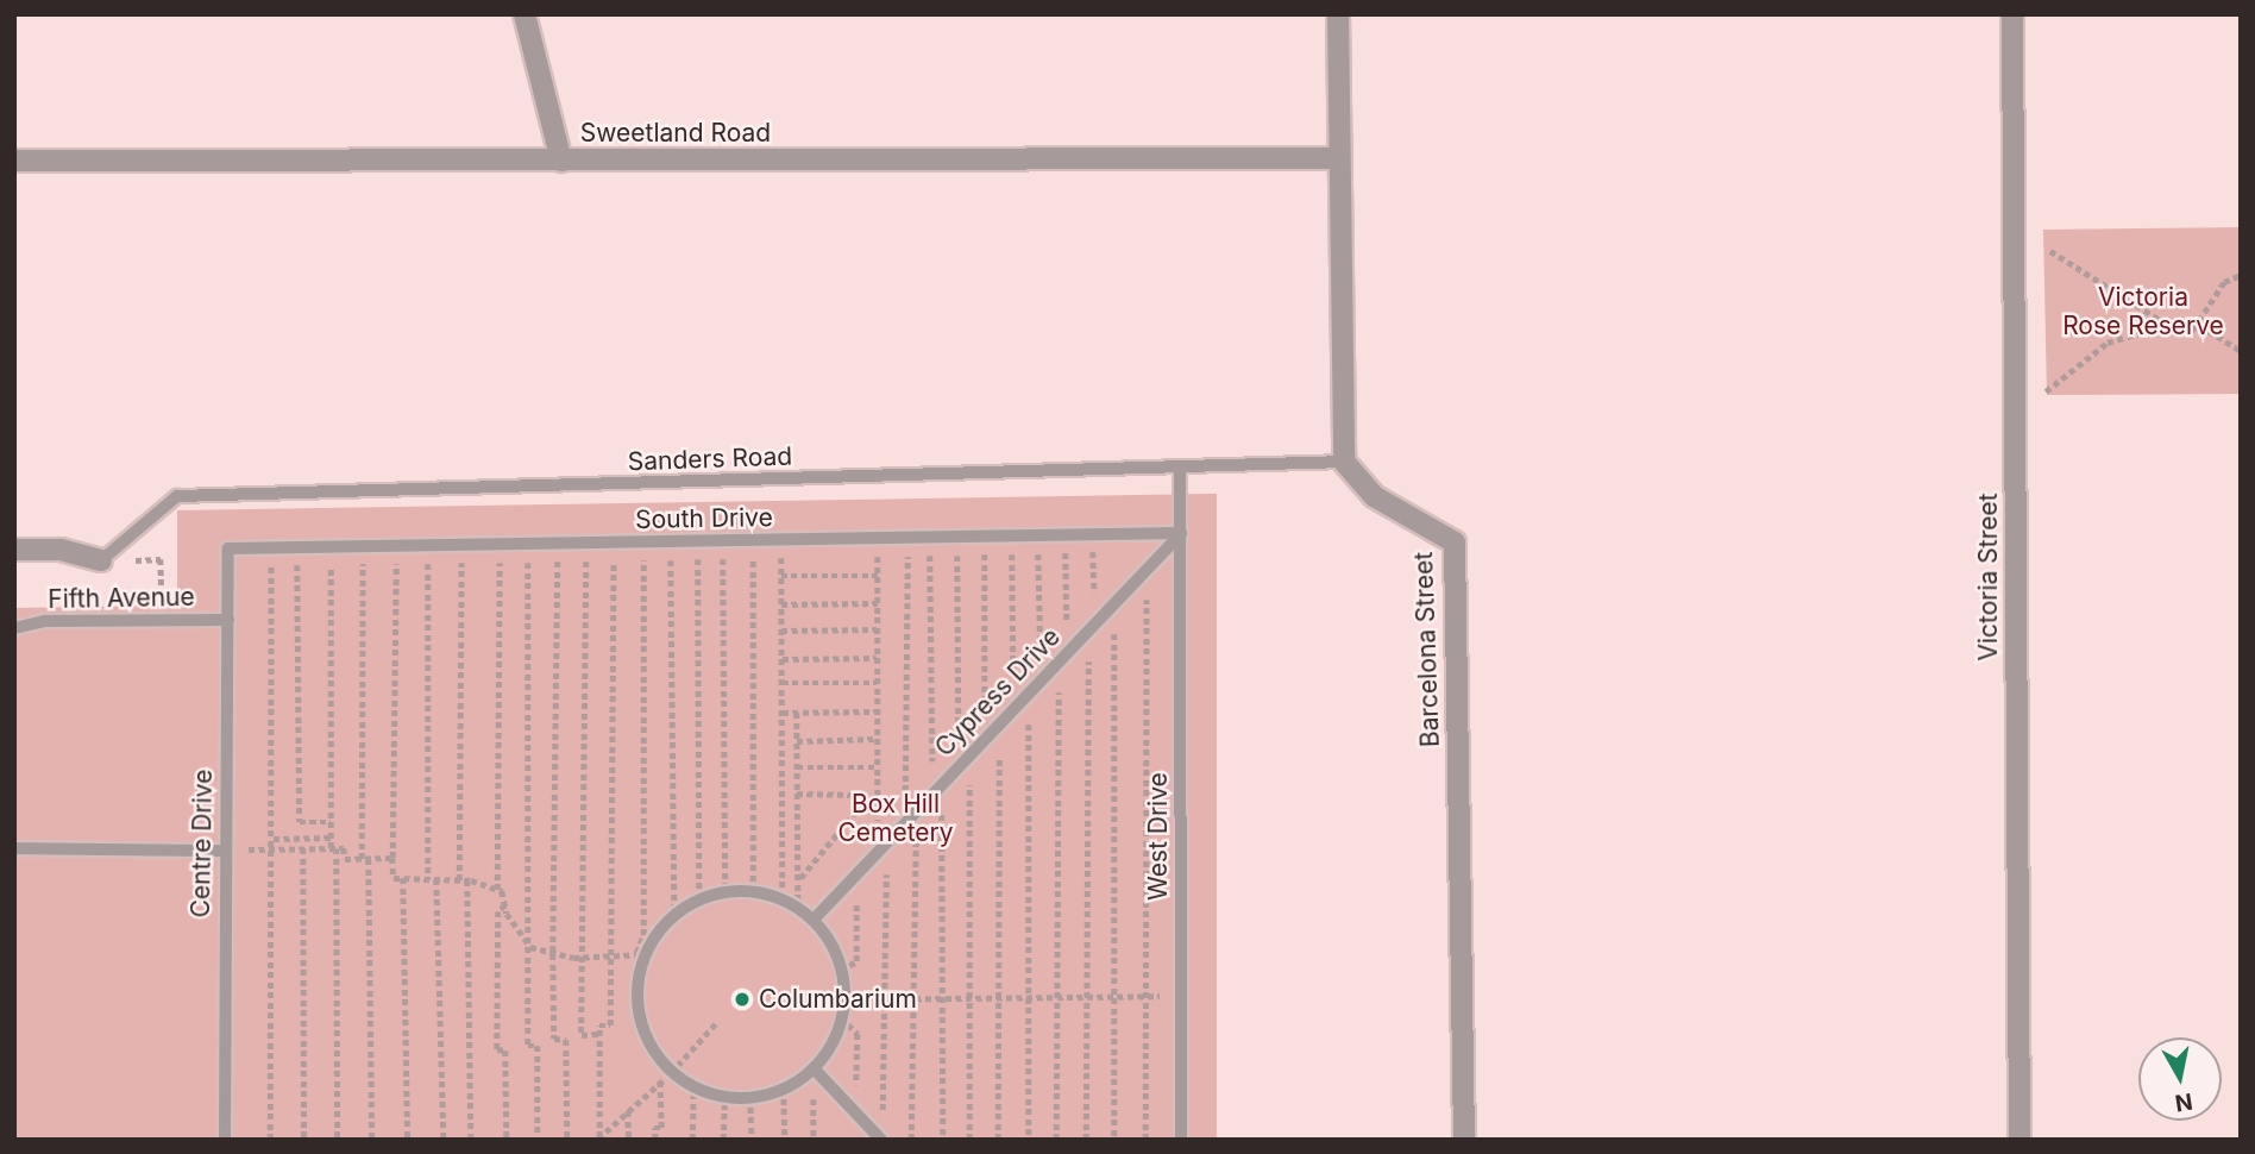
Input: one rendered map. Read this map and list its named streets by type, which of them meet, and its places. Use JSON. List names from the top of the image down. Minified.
{"streets":{"street":["Sweetland Road","Victoria Street","Barcelona Street"],"lane":["Sanders Road","South Drive","Fifth Avenue","Cypress Drive","West Drive","Centre Drive"]},"crossings":[["Sanders Road","Barcelona Street"],["Sanders Road","West Drive"],["South Drive","Cypress Drive"],["South Drive","West Drive"],["South Drive","Centre Drive"],["Fifth Avenue","Centre Drive"],["Cypress Drive","West Drive"]],"parks":["Victoria Rose Reserve","Box Hill Cemetery"],"places":["Columbarium"],"north":"bottom"}
